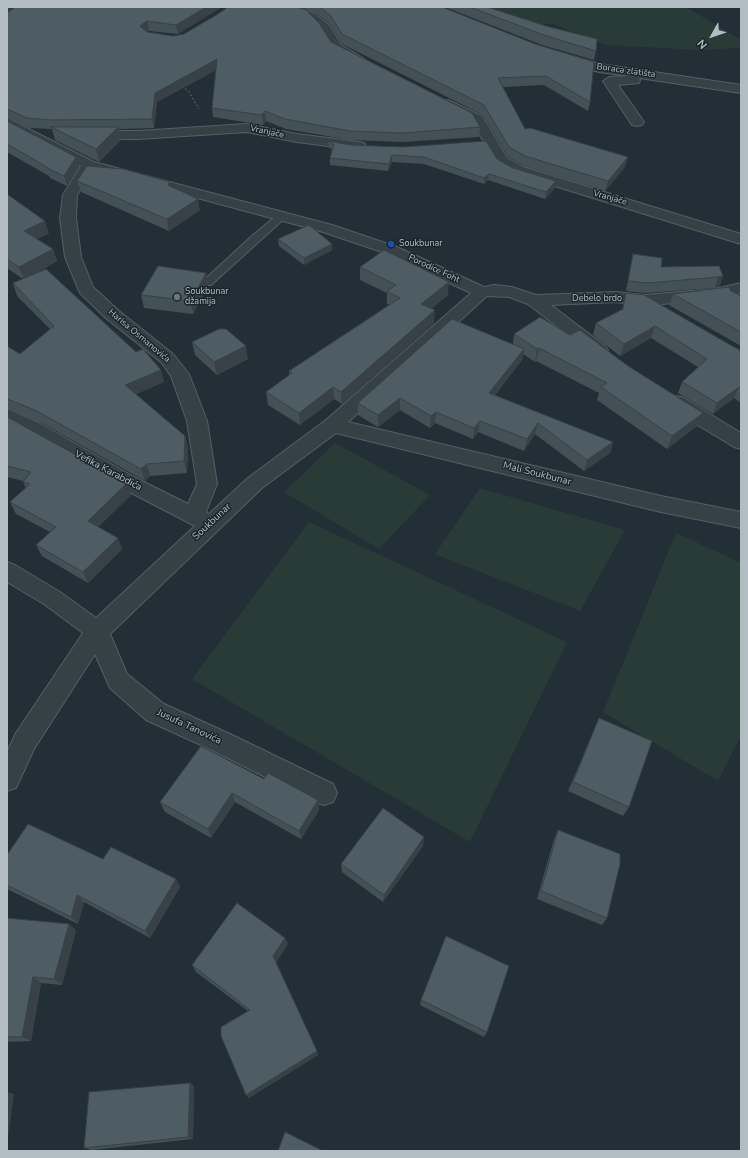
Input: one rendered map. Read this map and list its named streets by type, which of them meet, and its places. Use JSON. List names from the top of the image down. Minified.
{"streets":{"street":["Boraca zlatišta","Vranjače","Porodice Foht","Debelo brdo","Harisa Osmanovića","Vefika Karabdića","Mali Soukbunar","Soukbunar","Jusufa Tanovića"]},"crossings":[["Vranjače","Porodice Foht"],["Porodice Foht","Debelo brdo"],["Porodice Foht","Harisa Osmanovića"],["Porodice Foht","Soukbunar"],["Harisa Osmanovića","Vefika Karabdića"],["Harisa Osmanovića","Soukbunar"],["Vefika Karabdića","Soukbunar"],["Mali Soukbunar","Soukbunar"],["Soukbunar","Jusufa Tanovića"]],"places":["Soukbunar","Soukbunar džamija"],"north":"bottom left"}
